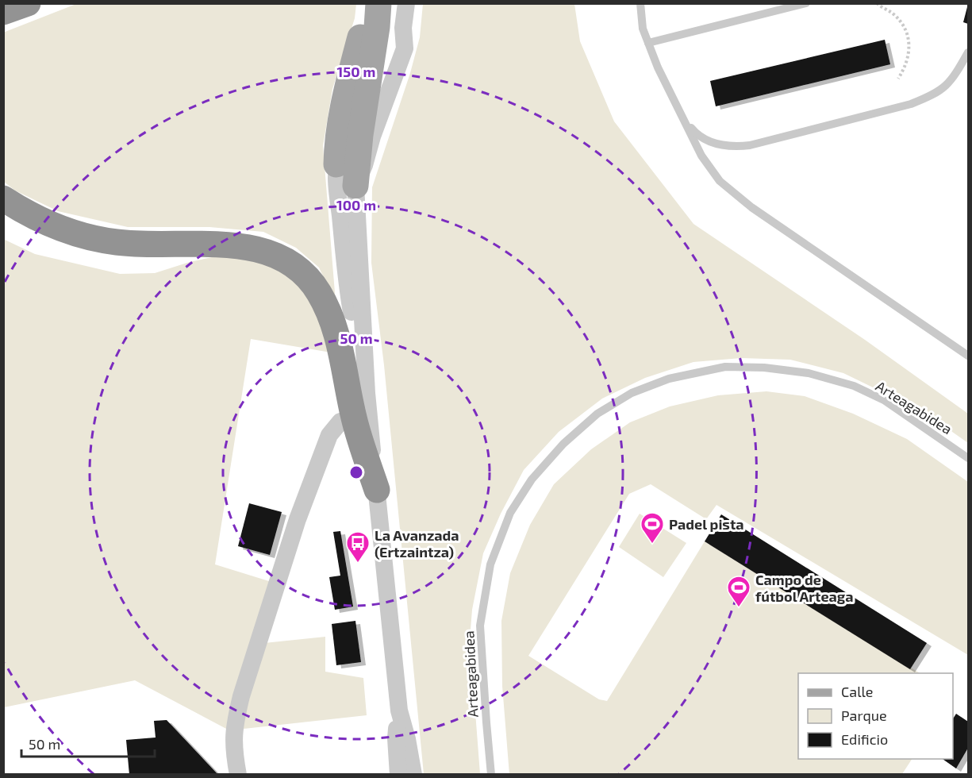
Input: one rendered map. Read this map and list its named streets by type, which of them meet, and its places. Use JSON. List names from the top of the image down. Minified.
{"streets":{"lane":["Arteagabidea"]},"places":{"sports":["Padel pista","Campo de fútbol Arteaga"],"bus stop":["La Avanzada (Ertzaintza)"]},"legend":["Calle","Parque","Edificio"],"scale_bar":"50 m","rings":["150 m","100 m","50 m"]}
